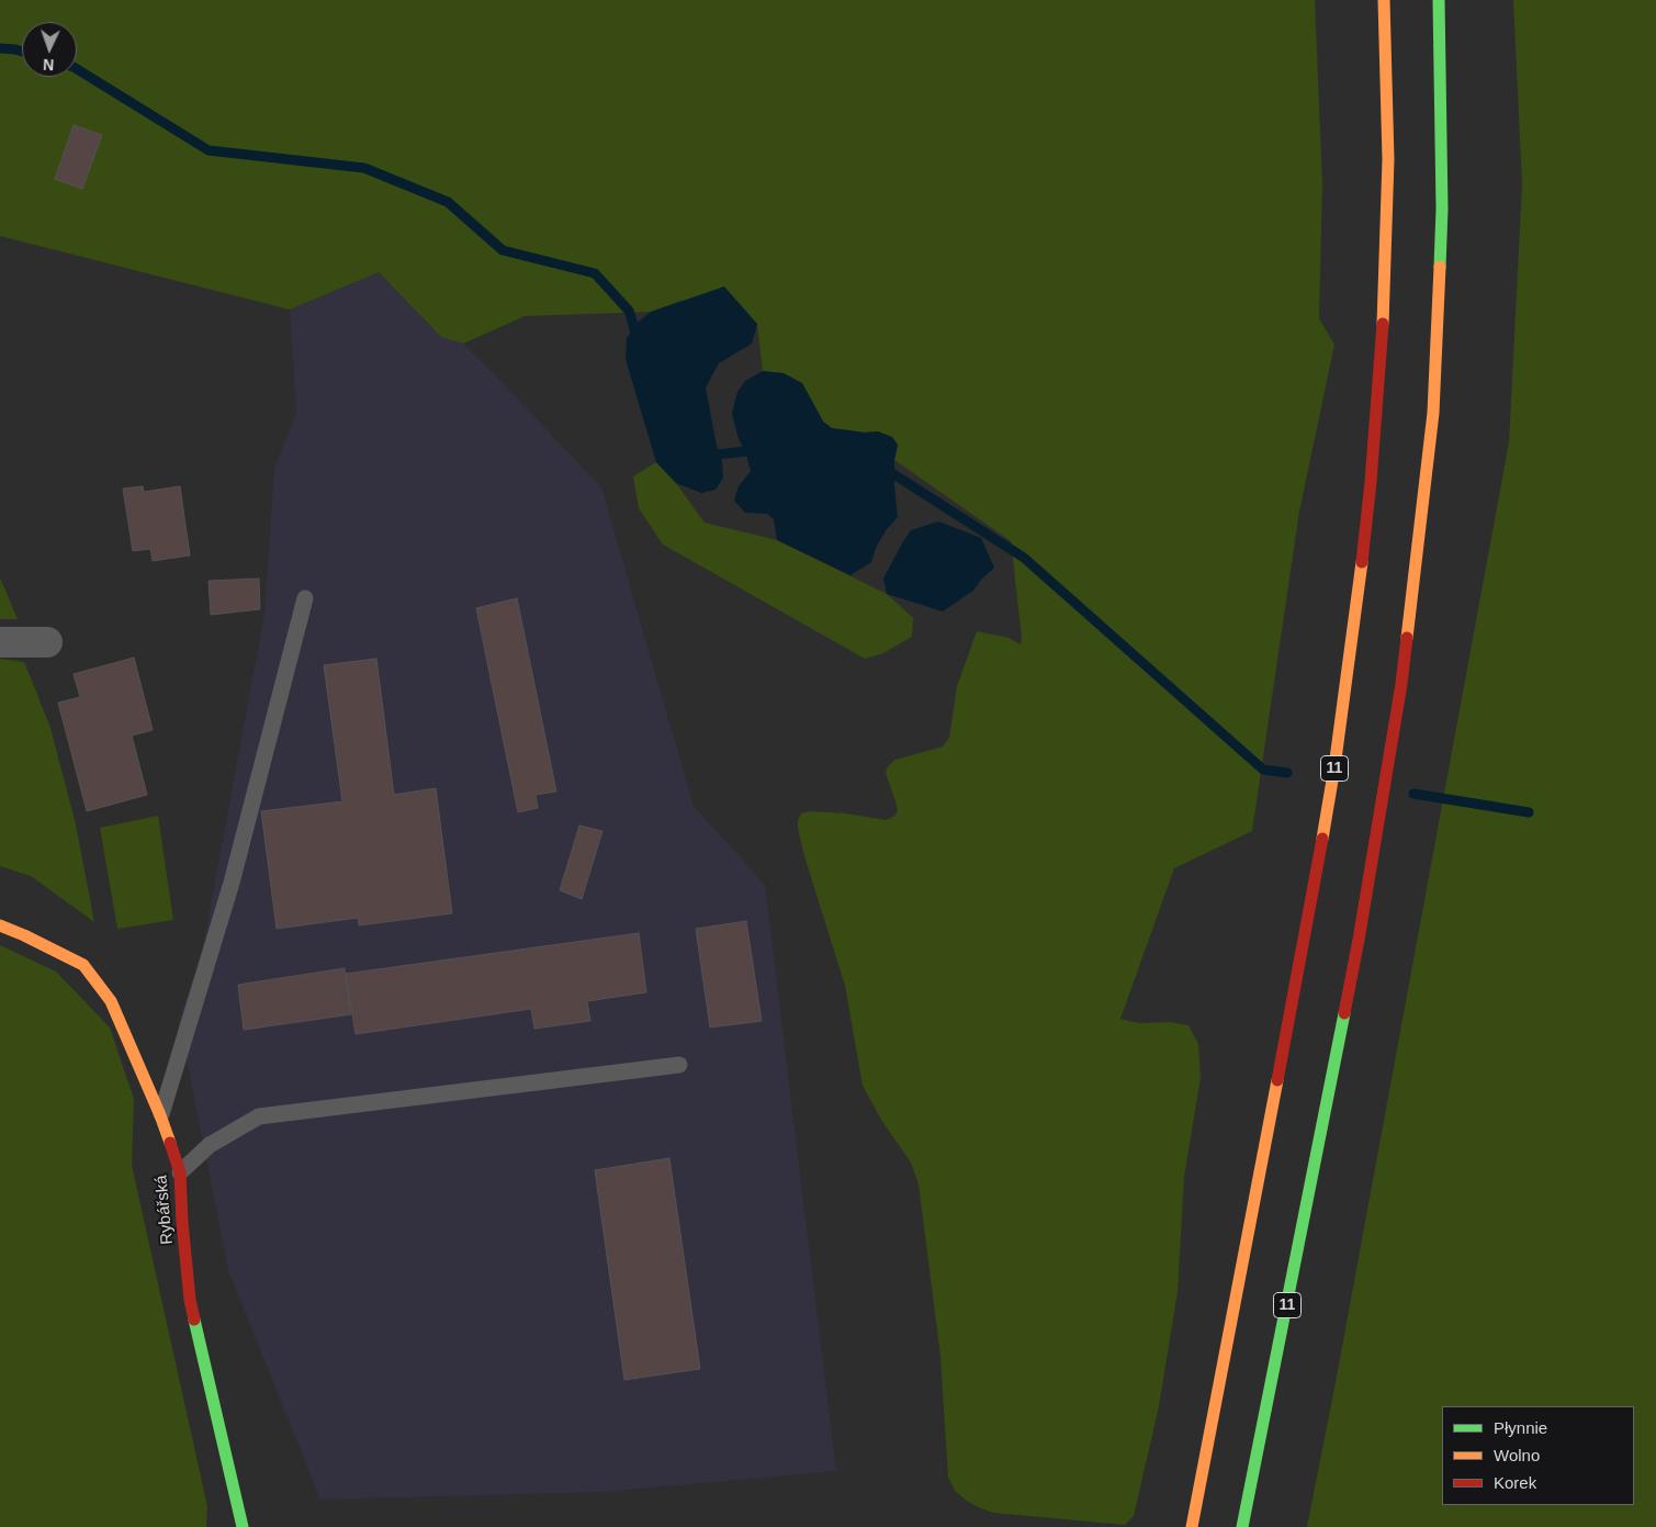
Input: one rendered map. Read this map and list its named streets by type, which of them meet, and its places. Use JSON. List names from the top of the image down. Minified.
{"streets":{"main road":["11","Rybářská"]},"legend":["Płynnie","Wolno","Korek"],"north":"bottom"}
